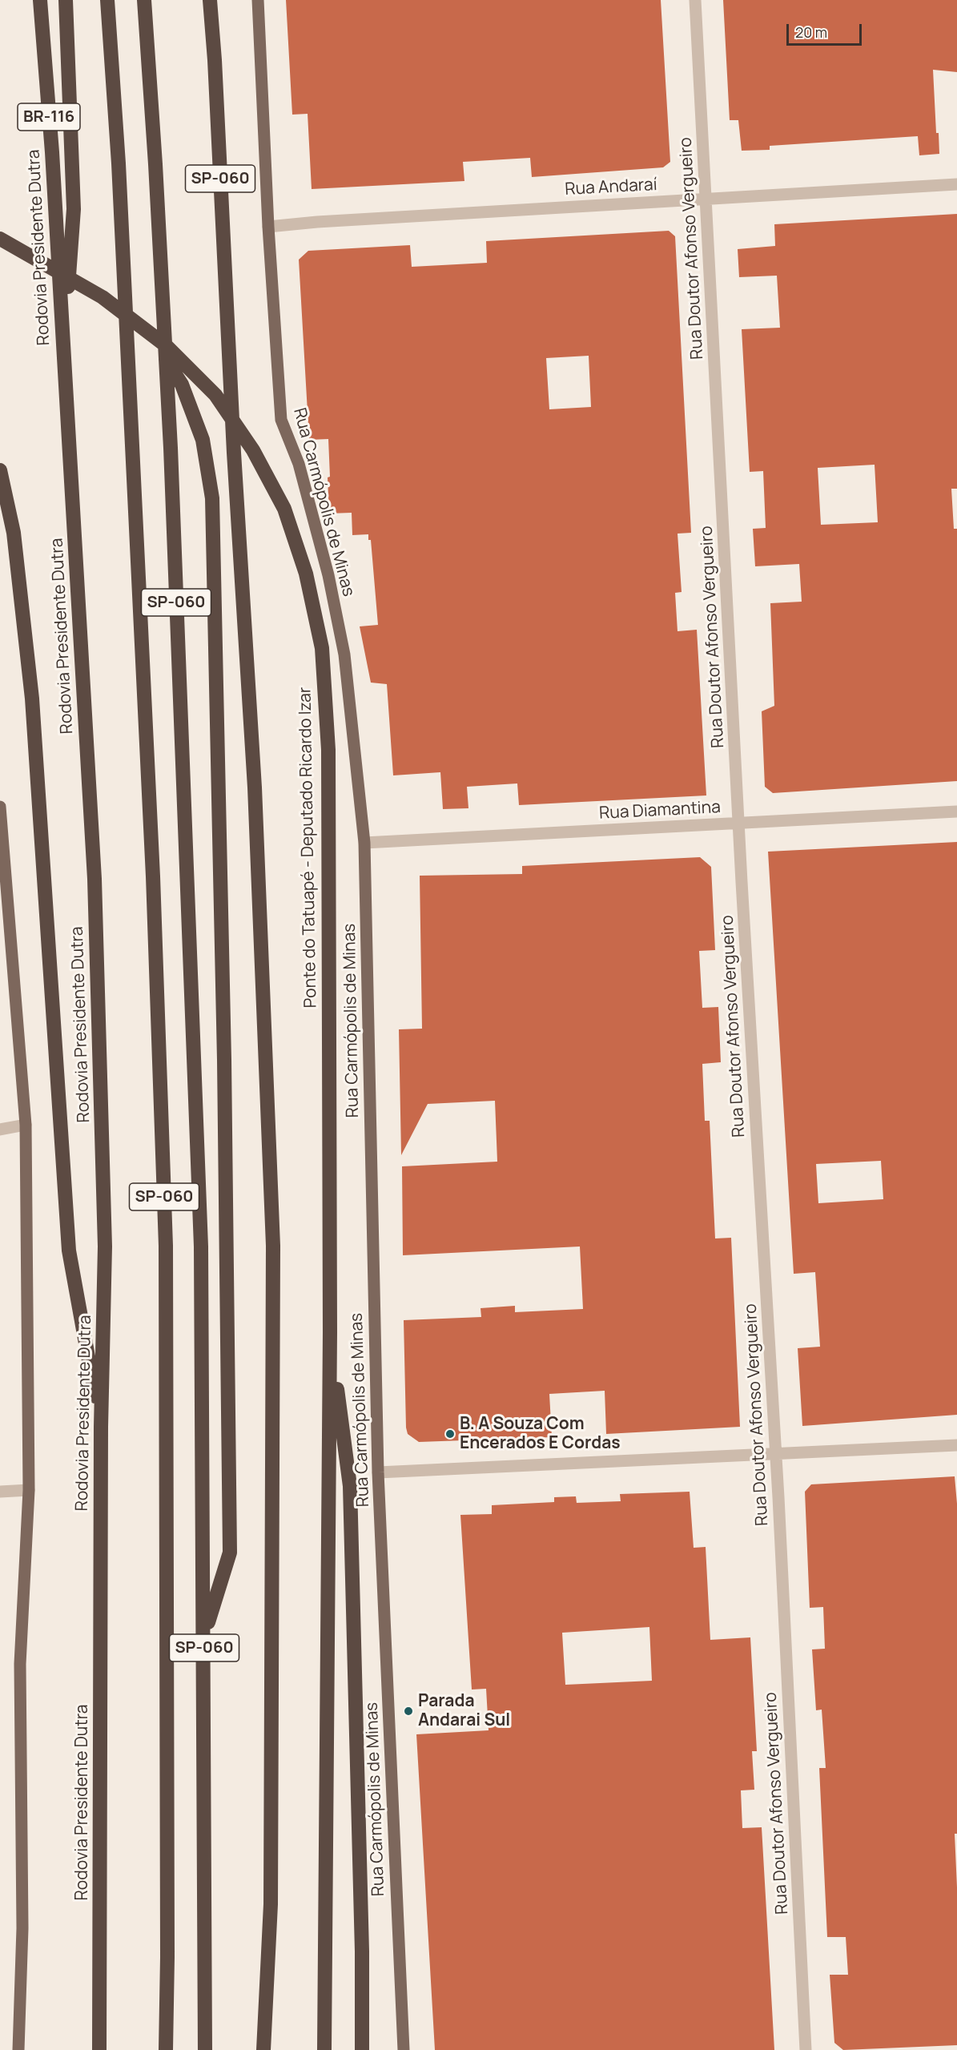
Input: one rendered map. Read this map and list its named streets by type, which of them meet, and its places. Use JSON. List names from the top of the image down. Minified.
{"streets":{"highway":["BR-116","SP-060","Rodovia Presidente Dutra","Ponte do Tatuapé - Deputado Ricardo Izar"],"main road":["Rua Carmópolis de Minas"],"street":["Rua Andaraí","Rua Doutor Afonso Vergueiro","Rua Diamantina"]},"crossings":[["Rua Andaraí","Rua Doutor Afonso Vergueiro"],["Rua Andaraí","Rua Carmópolis de Minas"],["Rua Doutor Afonso Vergueiro","Rua Diamantina"],["Rua Carmópolis de Minas","Rua Diamantina"]],"places":["B. A Souza Com Encerados E Cordas","Parada Andarai Sul"],"scale_bar":"20 m"}
